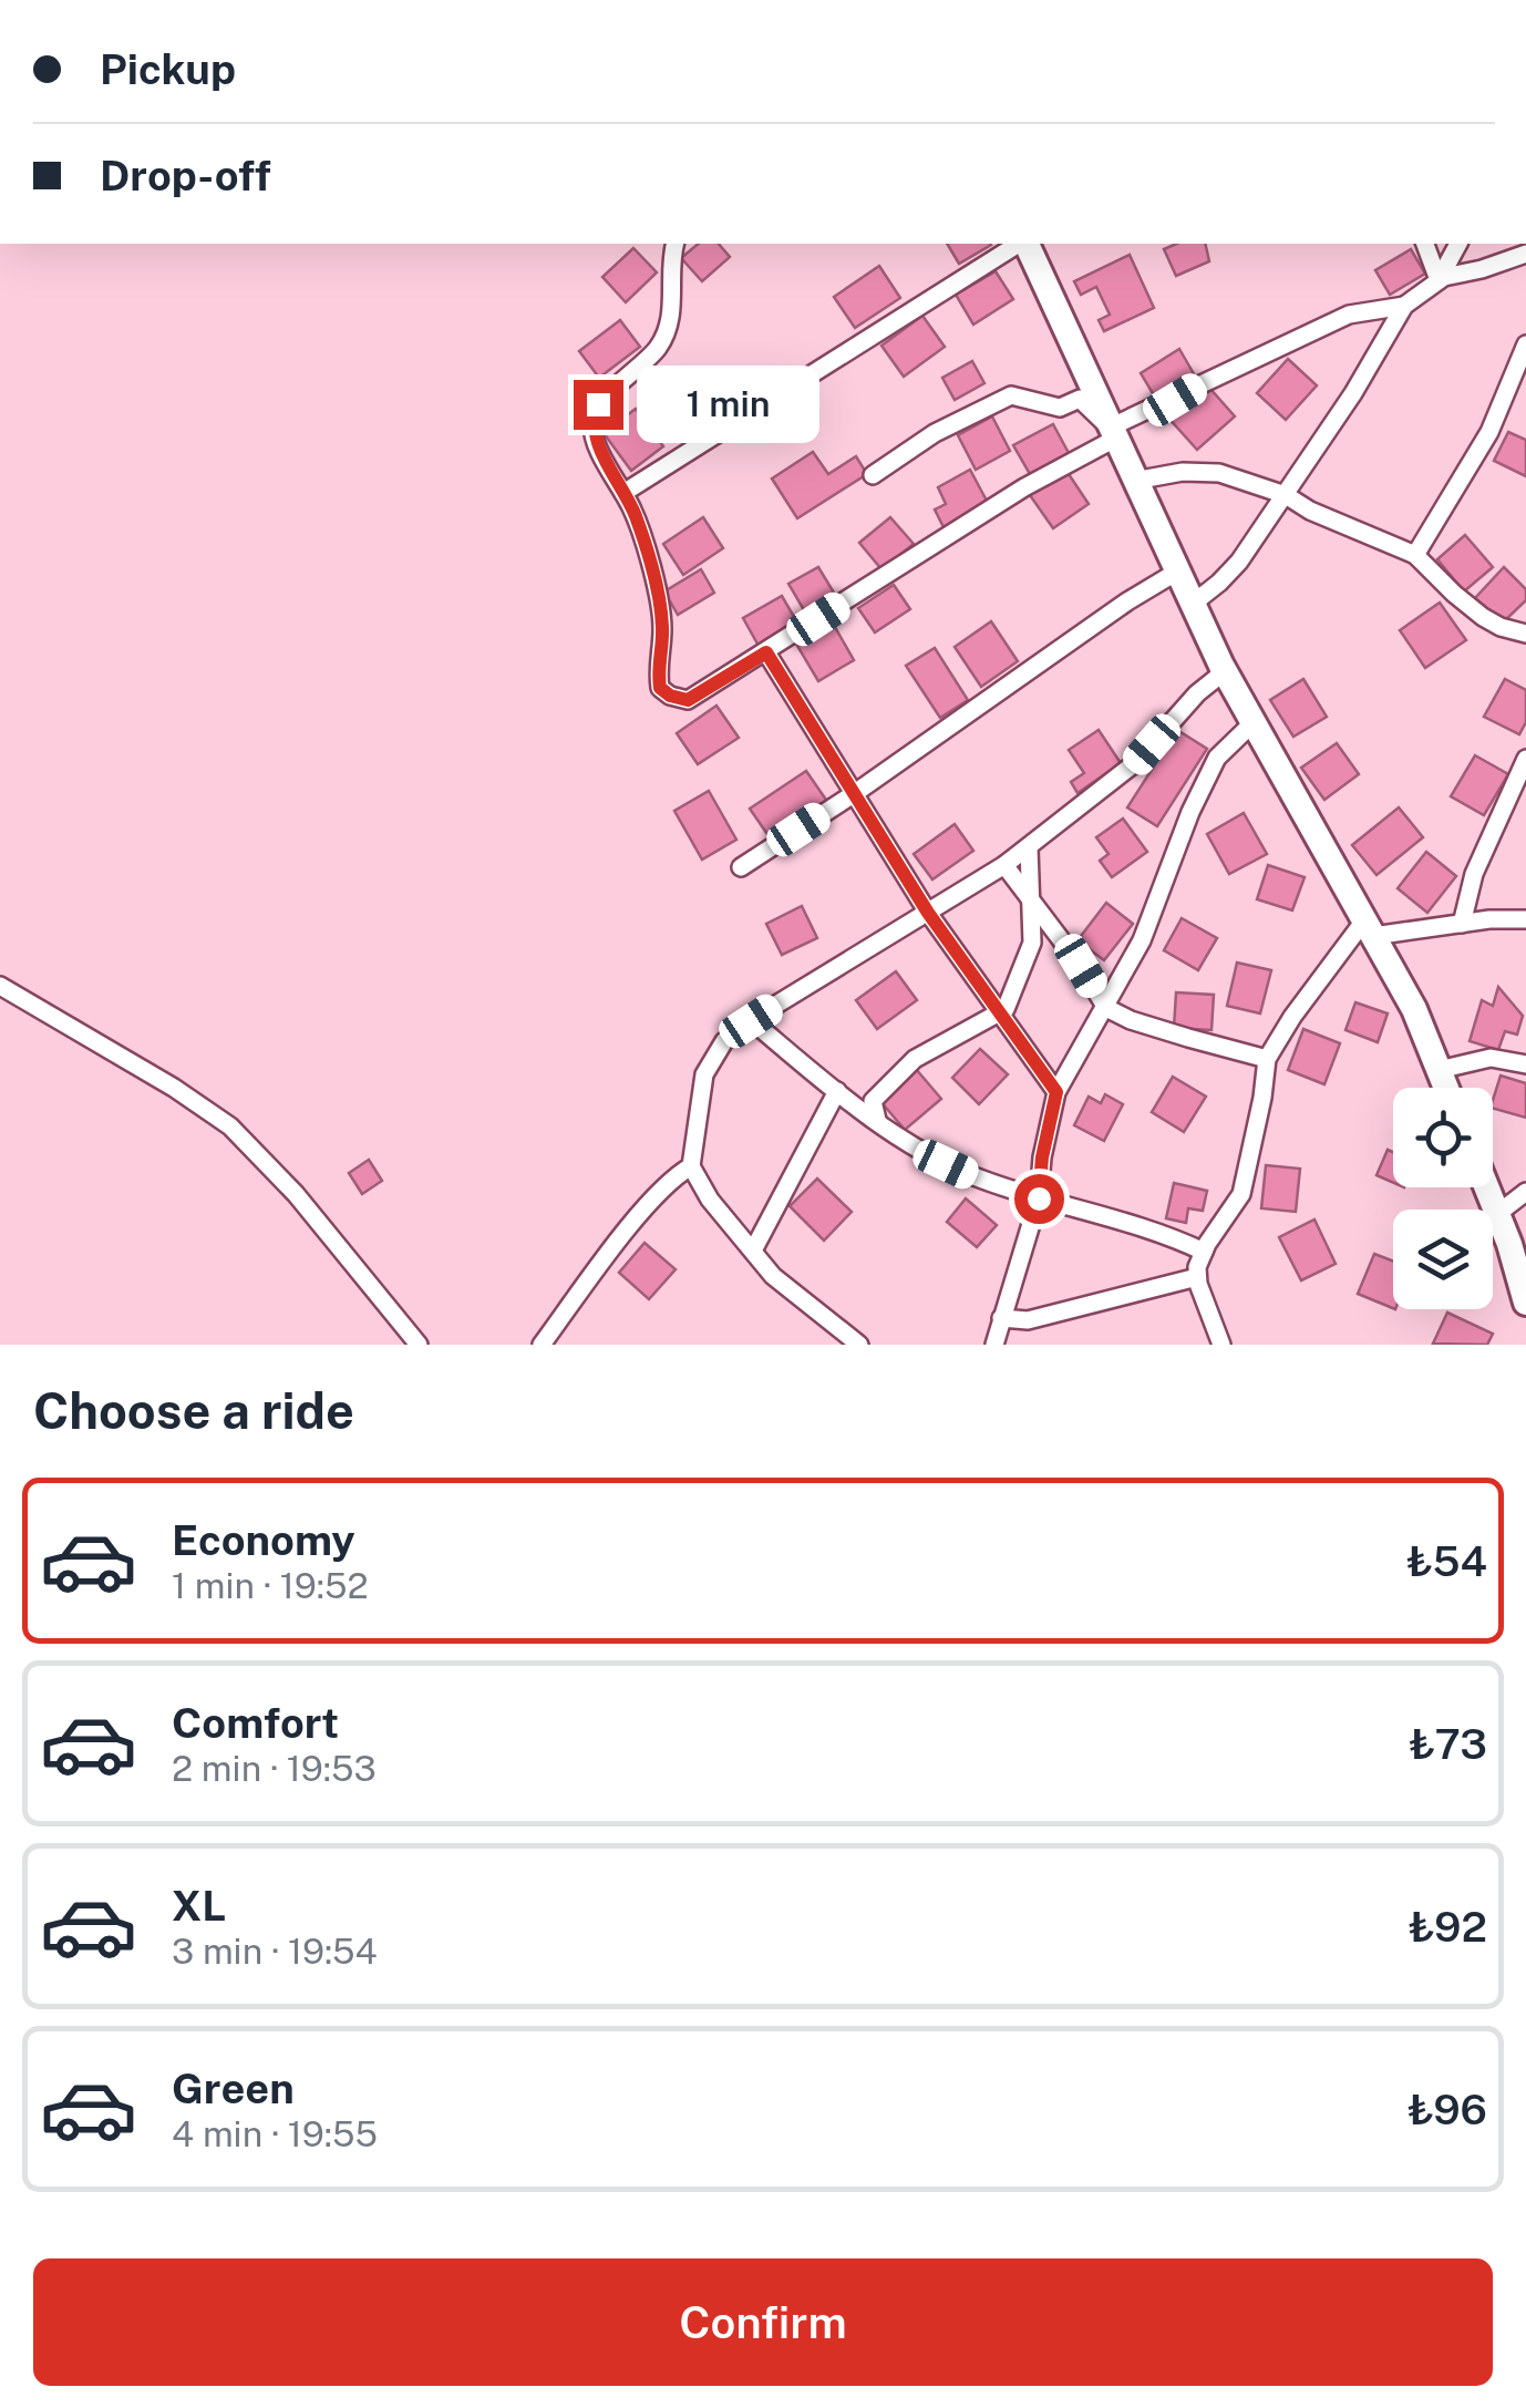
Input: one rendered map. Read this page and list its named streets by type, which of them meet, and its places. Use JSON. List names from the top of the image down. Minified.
{"page":{"banner":["Pickup","Drop-off"],"bubble":"1 min","heading":"Choose a ride","list":[{"name":"Economy","note":"1 min · 19:52","value":"₺54"},{"name":"Comfort","note":"2 min · 19:53","value":"₺73"},{"name":"XL","note":"3 min · 19:54","value":"₺92"},{"name":"Green","note":"4 min · 19:55","value":"₺96"}],"buttons":"Confirm"}}
